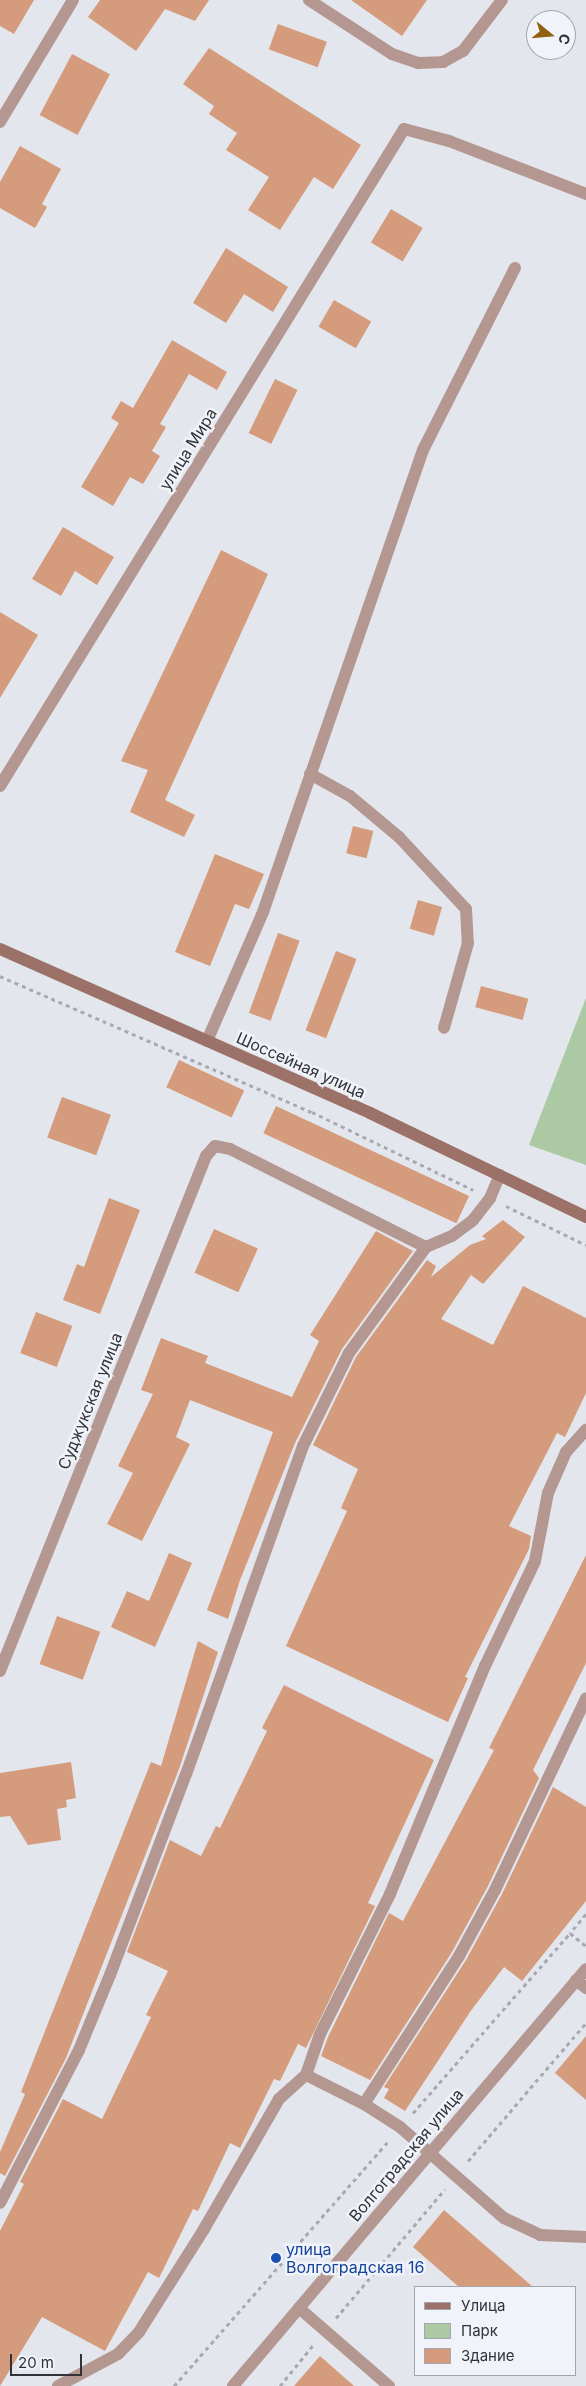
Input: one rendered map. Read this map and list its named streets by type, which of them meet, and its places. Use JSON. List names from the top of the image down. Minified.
{"streets":{"street":["улица Мира","Шоссейная улица","Суджукская улица","Волгоградская улица"]},"places":["улица Волгоградская 16"],"legend":["Улица","Парк","Здание"],"scale_bar":"20 m","north":"right"}
